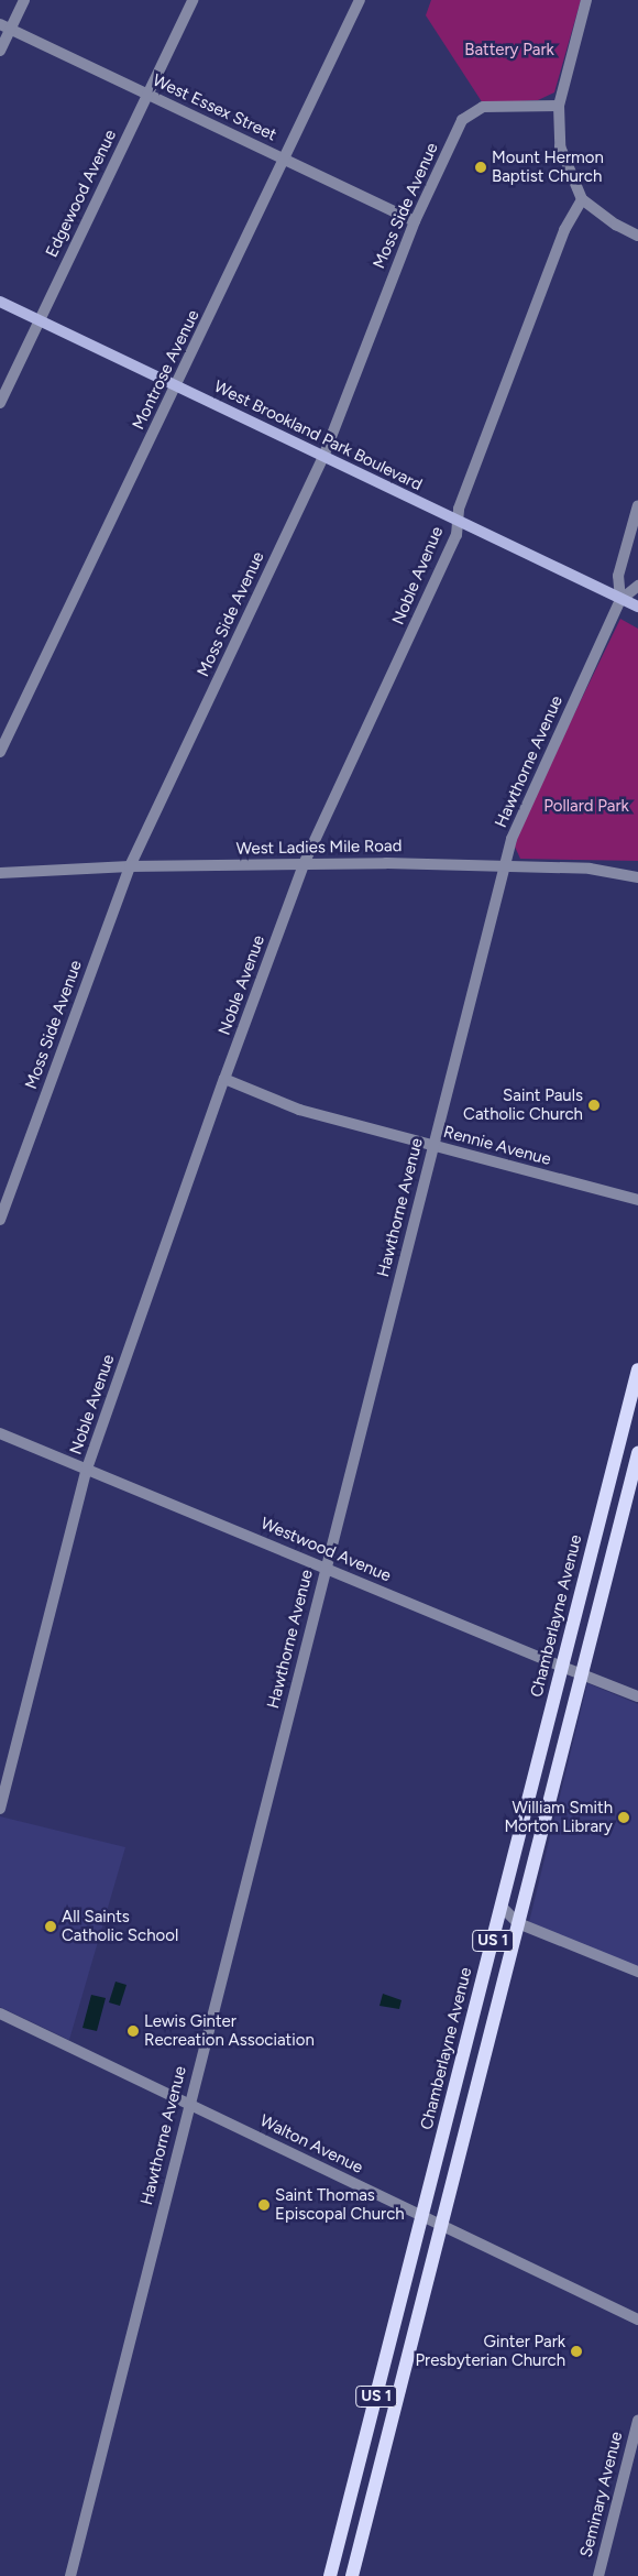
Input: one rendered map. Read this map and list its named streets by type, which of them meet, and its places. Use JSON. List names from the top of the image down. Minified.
{"streets":{"main road":["West Brookland Park Boulevard","Chamberlayne Avenue","US 1"],"street":["West Essex Street","Edgewood Avenue","Moss Side Avenue","Montrose Avenue","Noble Avenue","Hawthorne Avenue","West Ladies Mile Road","Rennie Avenue","Westwood Avenue","Walton Avenue","Seminary Avenue"]},"crossings":[["West Essex Street","Edgewood Avenue"],["West Essex Street","Moss Side Avenue"],["West Essex Street","Montrose Avenue"],["Edgewood Avenue","West Brookland Park Boulevard"],["Moss Side Avenue","West Brookland Park Boulevard"],["Moss Side Avenue","West Ladies Mile Road"],["Montrose Avenue","West Brookland Park Boulevard"],["West Brookland Park Boulevard","Noble Avenue"],["West Brookland Park Boulevard","Hawthorne Avenue"],["Noble Avenue","West Ladies Mile Road"],["Noble Avenue","Rennie Avenue"],["Noble Avenue","Westwood Avenue"],["Hawthorne Avenue","West Ladies Mile Road"],["Hawthorne Avenue","Rennie Avenue"],["Hawthorne Avenue","Westwood Avenue"],["Hawthorne Avenue","Walton Avenue"],["Westwood Avenue","Chamberlayne Avenue"],["Westwood Avenue","US 1"],["Chamberlayne Avenue","Walton Avenue"],["US 1","Walton Avenue"]],"parks":["Battery Park","Pollard Park"],"places":["Mount Hermon Baptist Church","Saint Pauls Catholic Church","William Smith Morton Library","All Saints Catholic School","Lewis Ginter Recreation Association","Saint Thomas Episcopal Church","Ginter Park Presbyterian Church"]}
